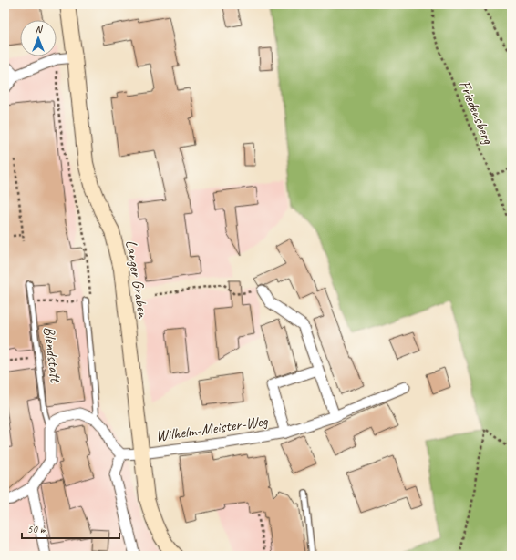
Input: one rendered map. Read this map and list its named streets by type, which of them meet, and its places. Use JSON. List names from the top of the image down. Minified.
{"streets":{"main road":["Langer Graben"],"street":["Blendstatt","Wilhelm-Meister-Weg"],"path":["Friedensberg"]},"crossings":[["Langer Graben","Wilhelm-Meister-Weg"]],"scale_bar":"50 m","north":"top"}
